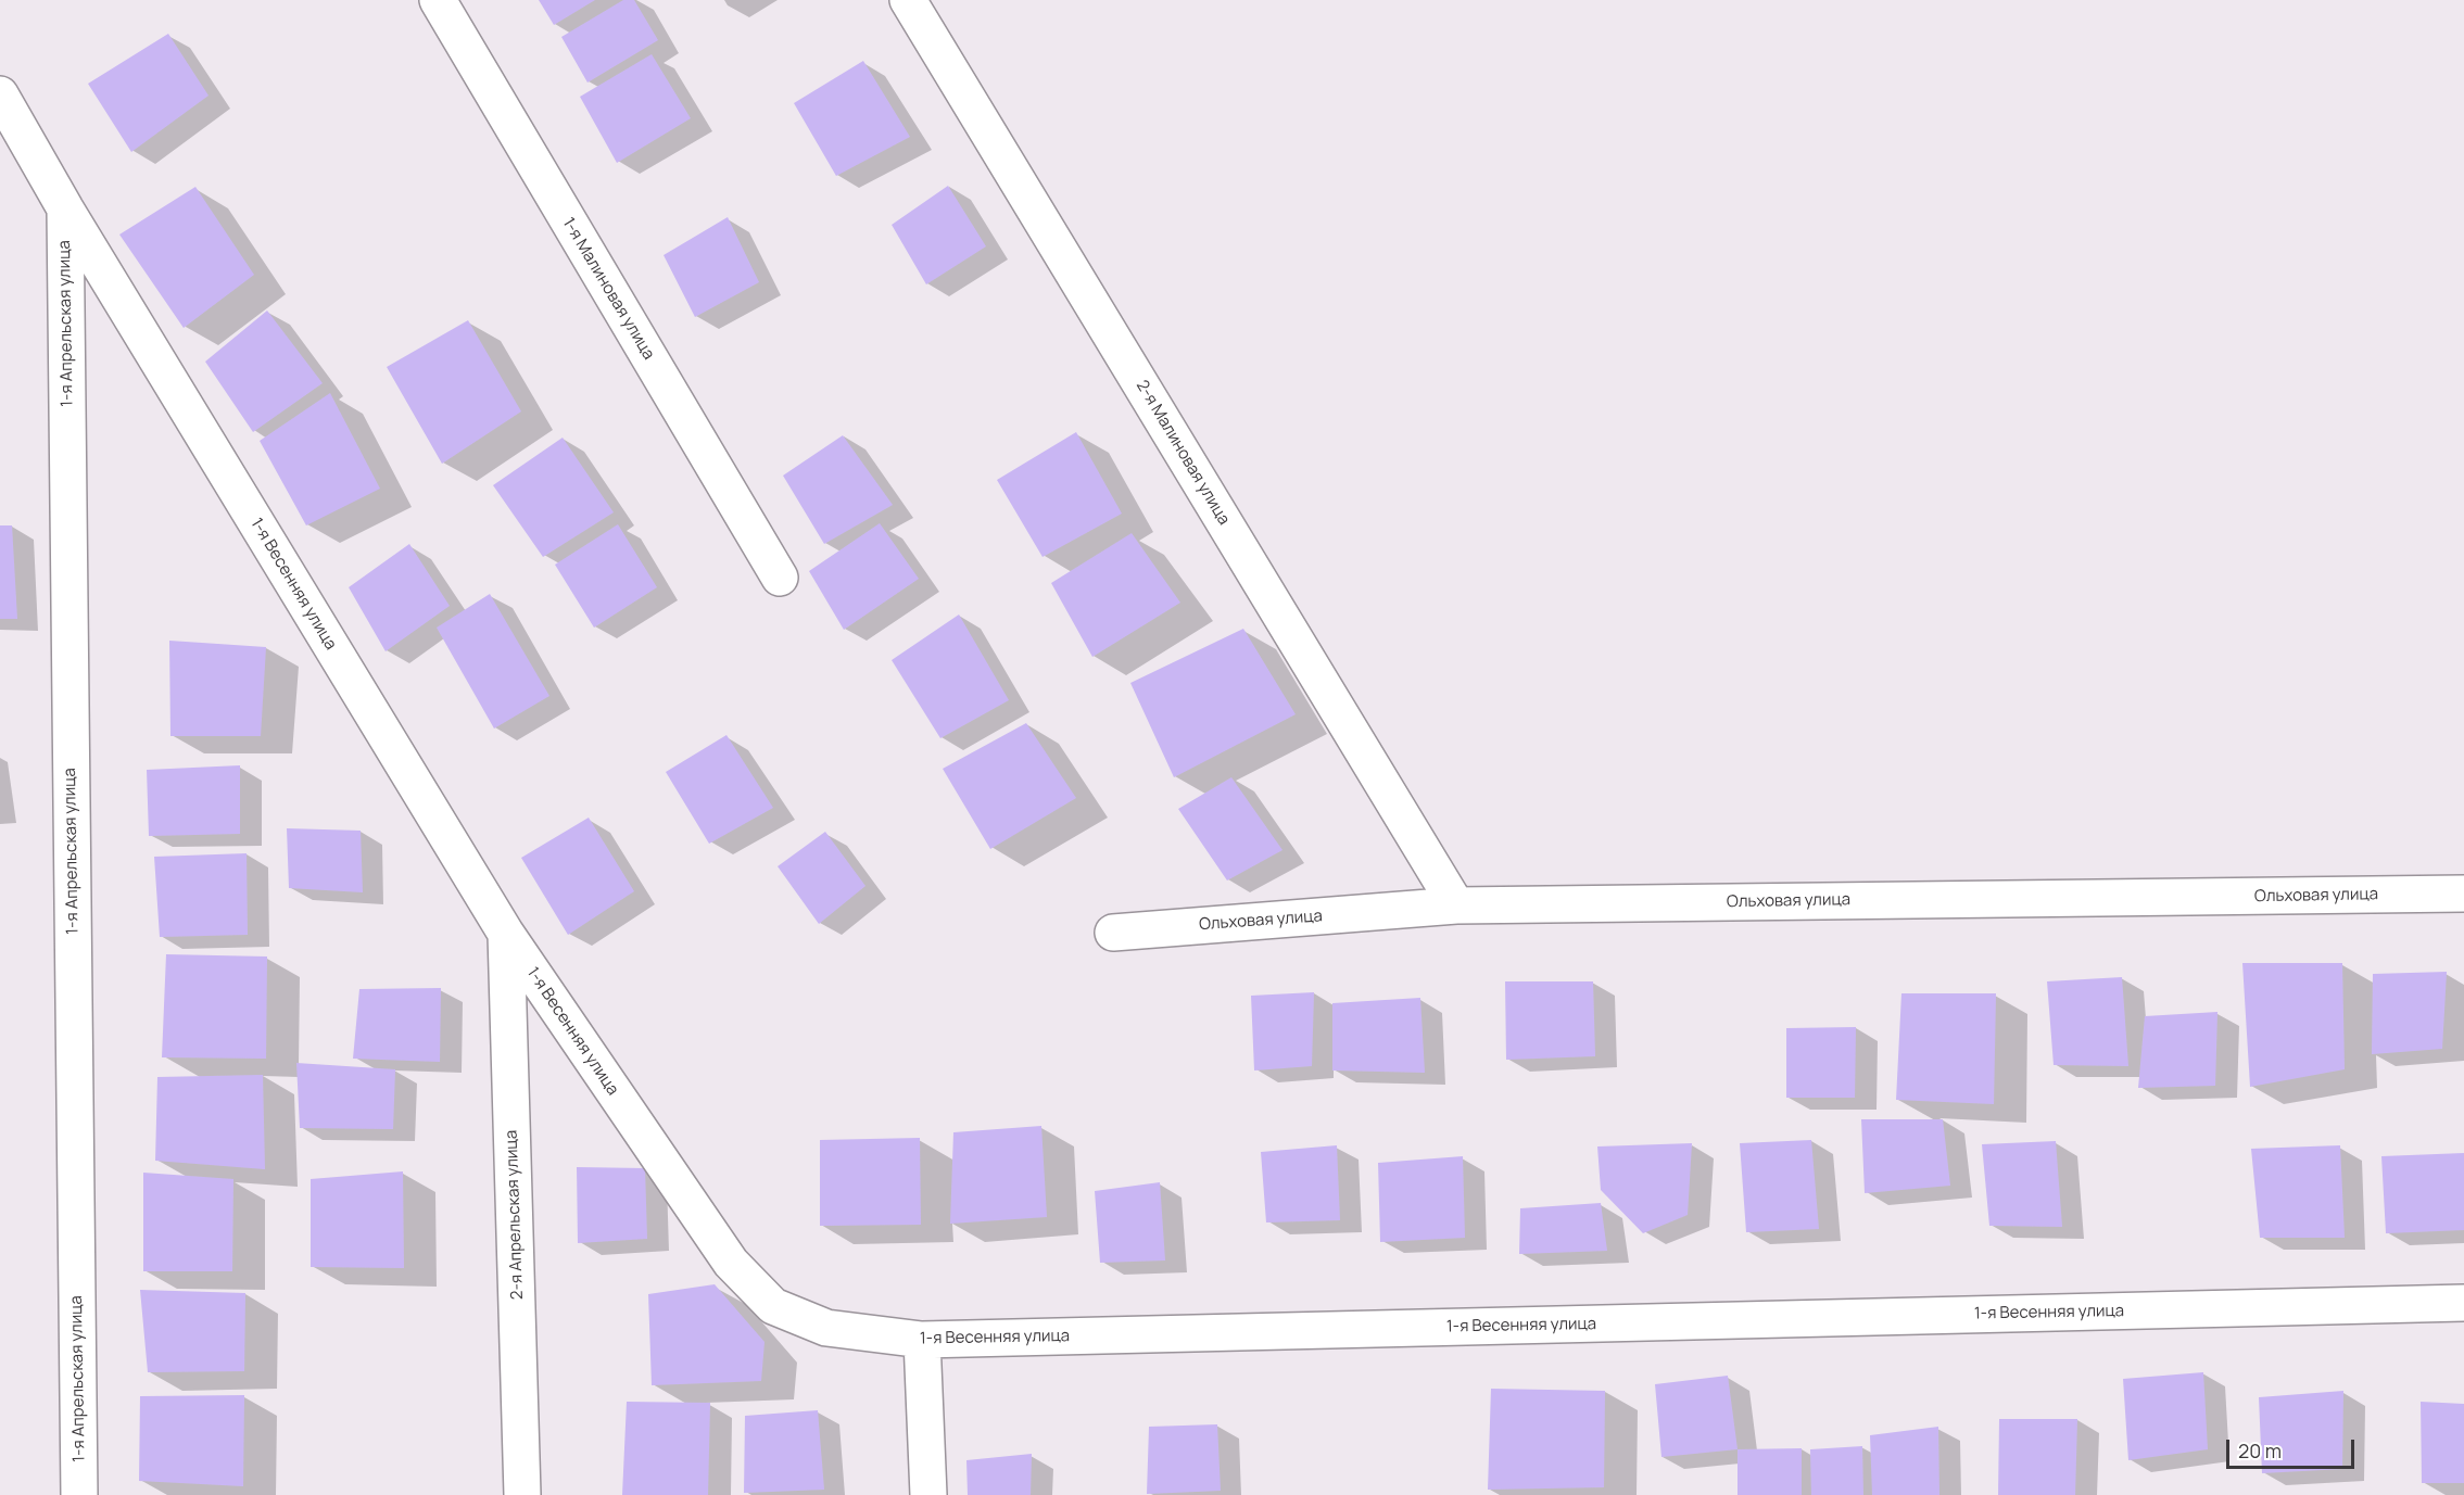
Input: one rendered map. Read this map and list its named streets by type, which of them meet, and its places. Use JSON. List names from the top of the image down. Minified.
{"streets":{"street":["1-я Малиновая улица","1-я Апрельская улица","2-я Малиновая улица","1-я Весенняя улица","Ольховая улица","2-я Апрельская улица"]},"crossings":[["1-я Апрельская улица","1-я Весенняя улица"],["2-я Малиновая улица","Ольховая улица"],["1-я Весенняя улица","2-я Апрельская улица"]],"scale_bar":"20 m"}
